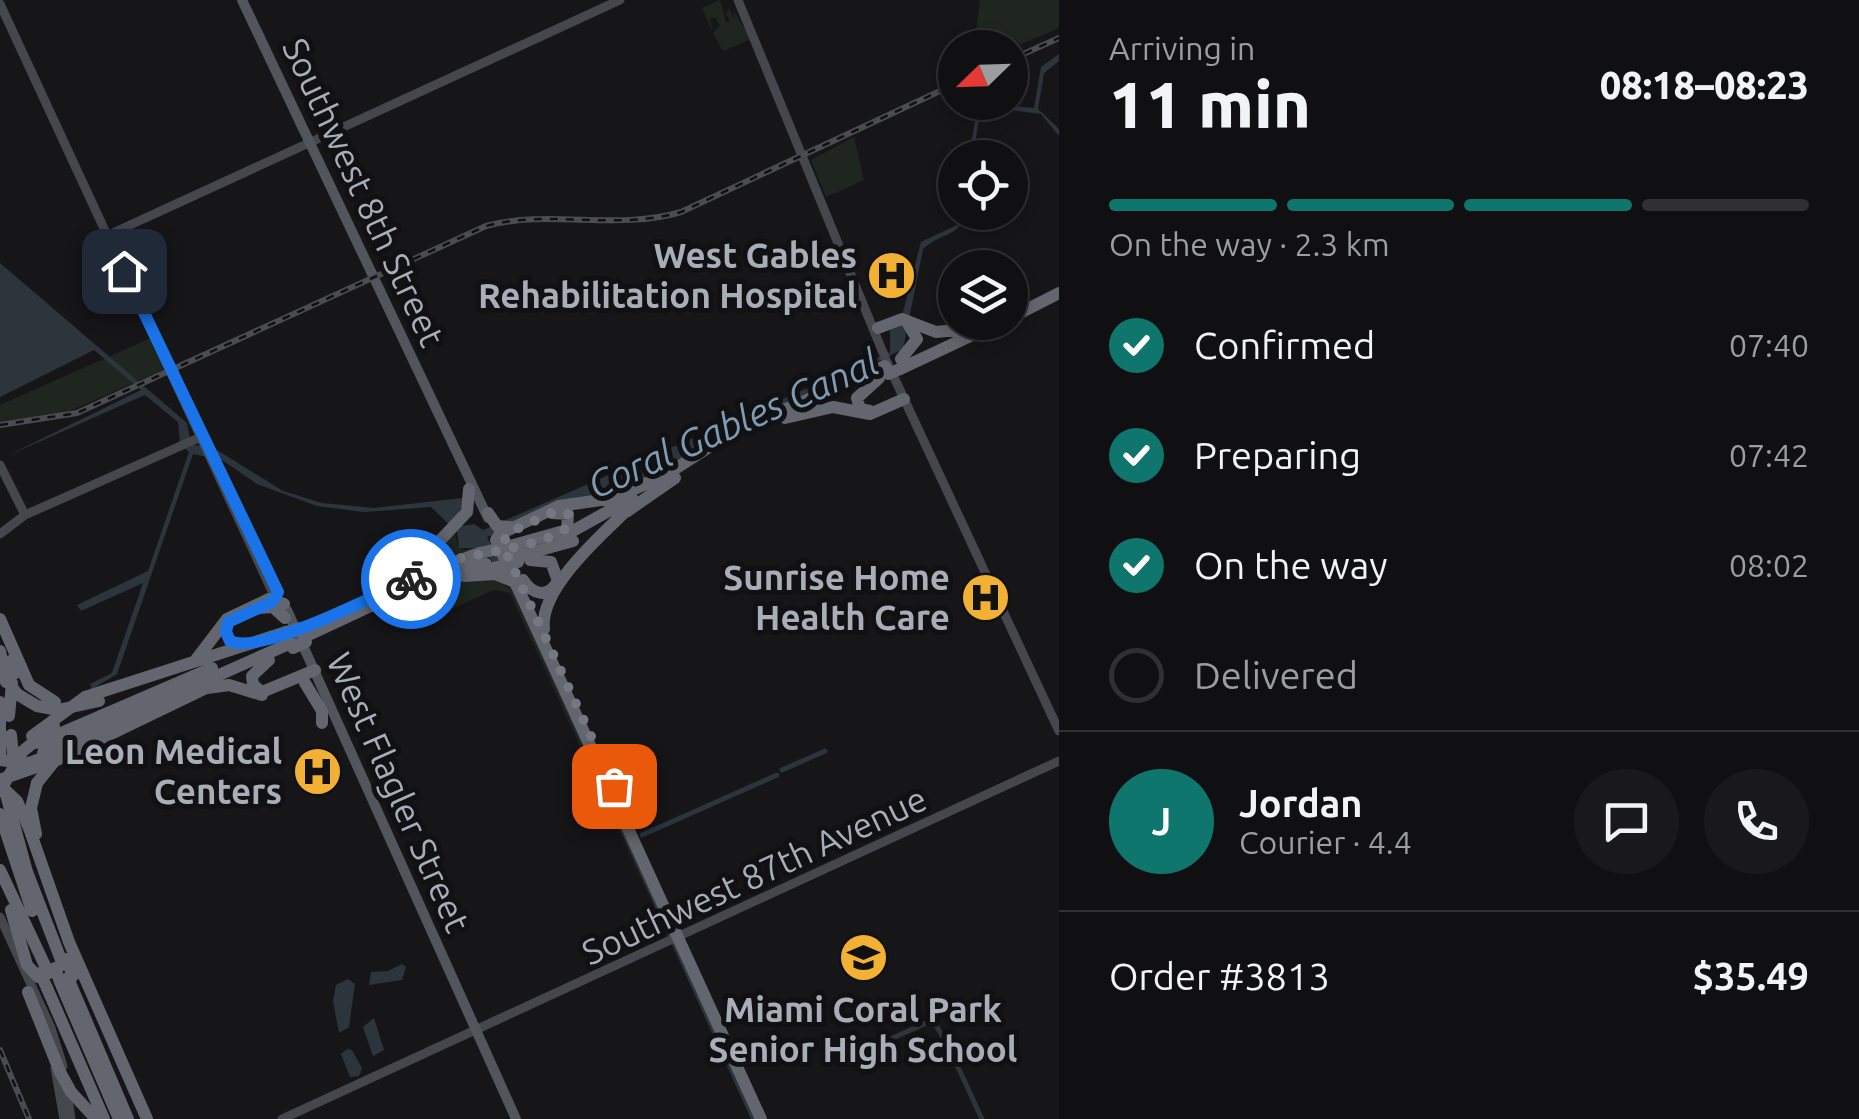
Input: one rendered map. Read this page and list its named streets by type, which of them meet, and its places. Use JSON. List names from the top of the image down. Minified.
{"streets":{"highway":["Southwest 8th Street"],"main road":["West Flagler Street","Southwest 87th Avenue"]},"crossings":[["Southwest 8th Street","Southwest 87th Avenue"],["West Flagler Street","Southwest 87th Avenue"]],"water":["Coral Gables Canal"],"places":{"hospital":["West Gables Rehabilitation Hospital","Sunrise Home Health Care","Leon Medical Centers"],"school or university":["Miami Coral Park Senior High School"]},"north":"bottom left","page":{"heading":["11 min","Arriving in","08:18–08:23"],"panel":["Jordan","Courier · 4.4","Order #3813","$35.49"],"bar":"On the way · 2.3 km","list":[["Confirmed","07:40"],["Preparing","07:42"],["On the way","08:02"],"Delivered"],"round":"J"}}
